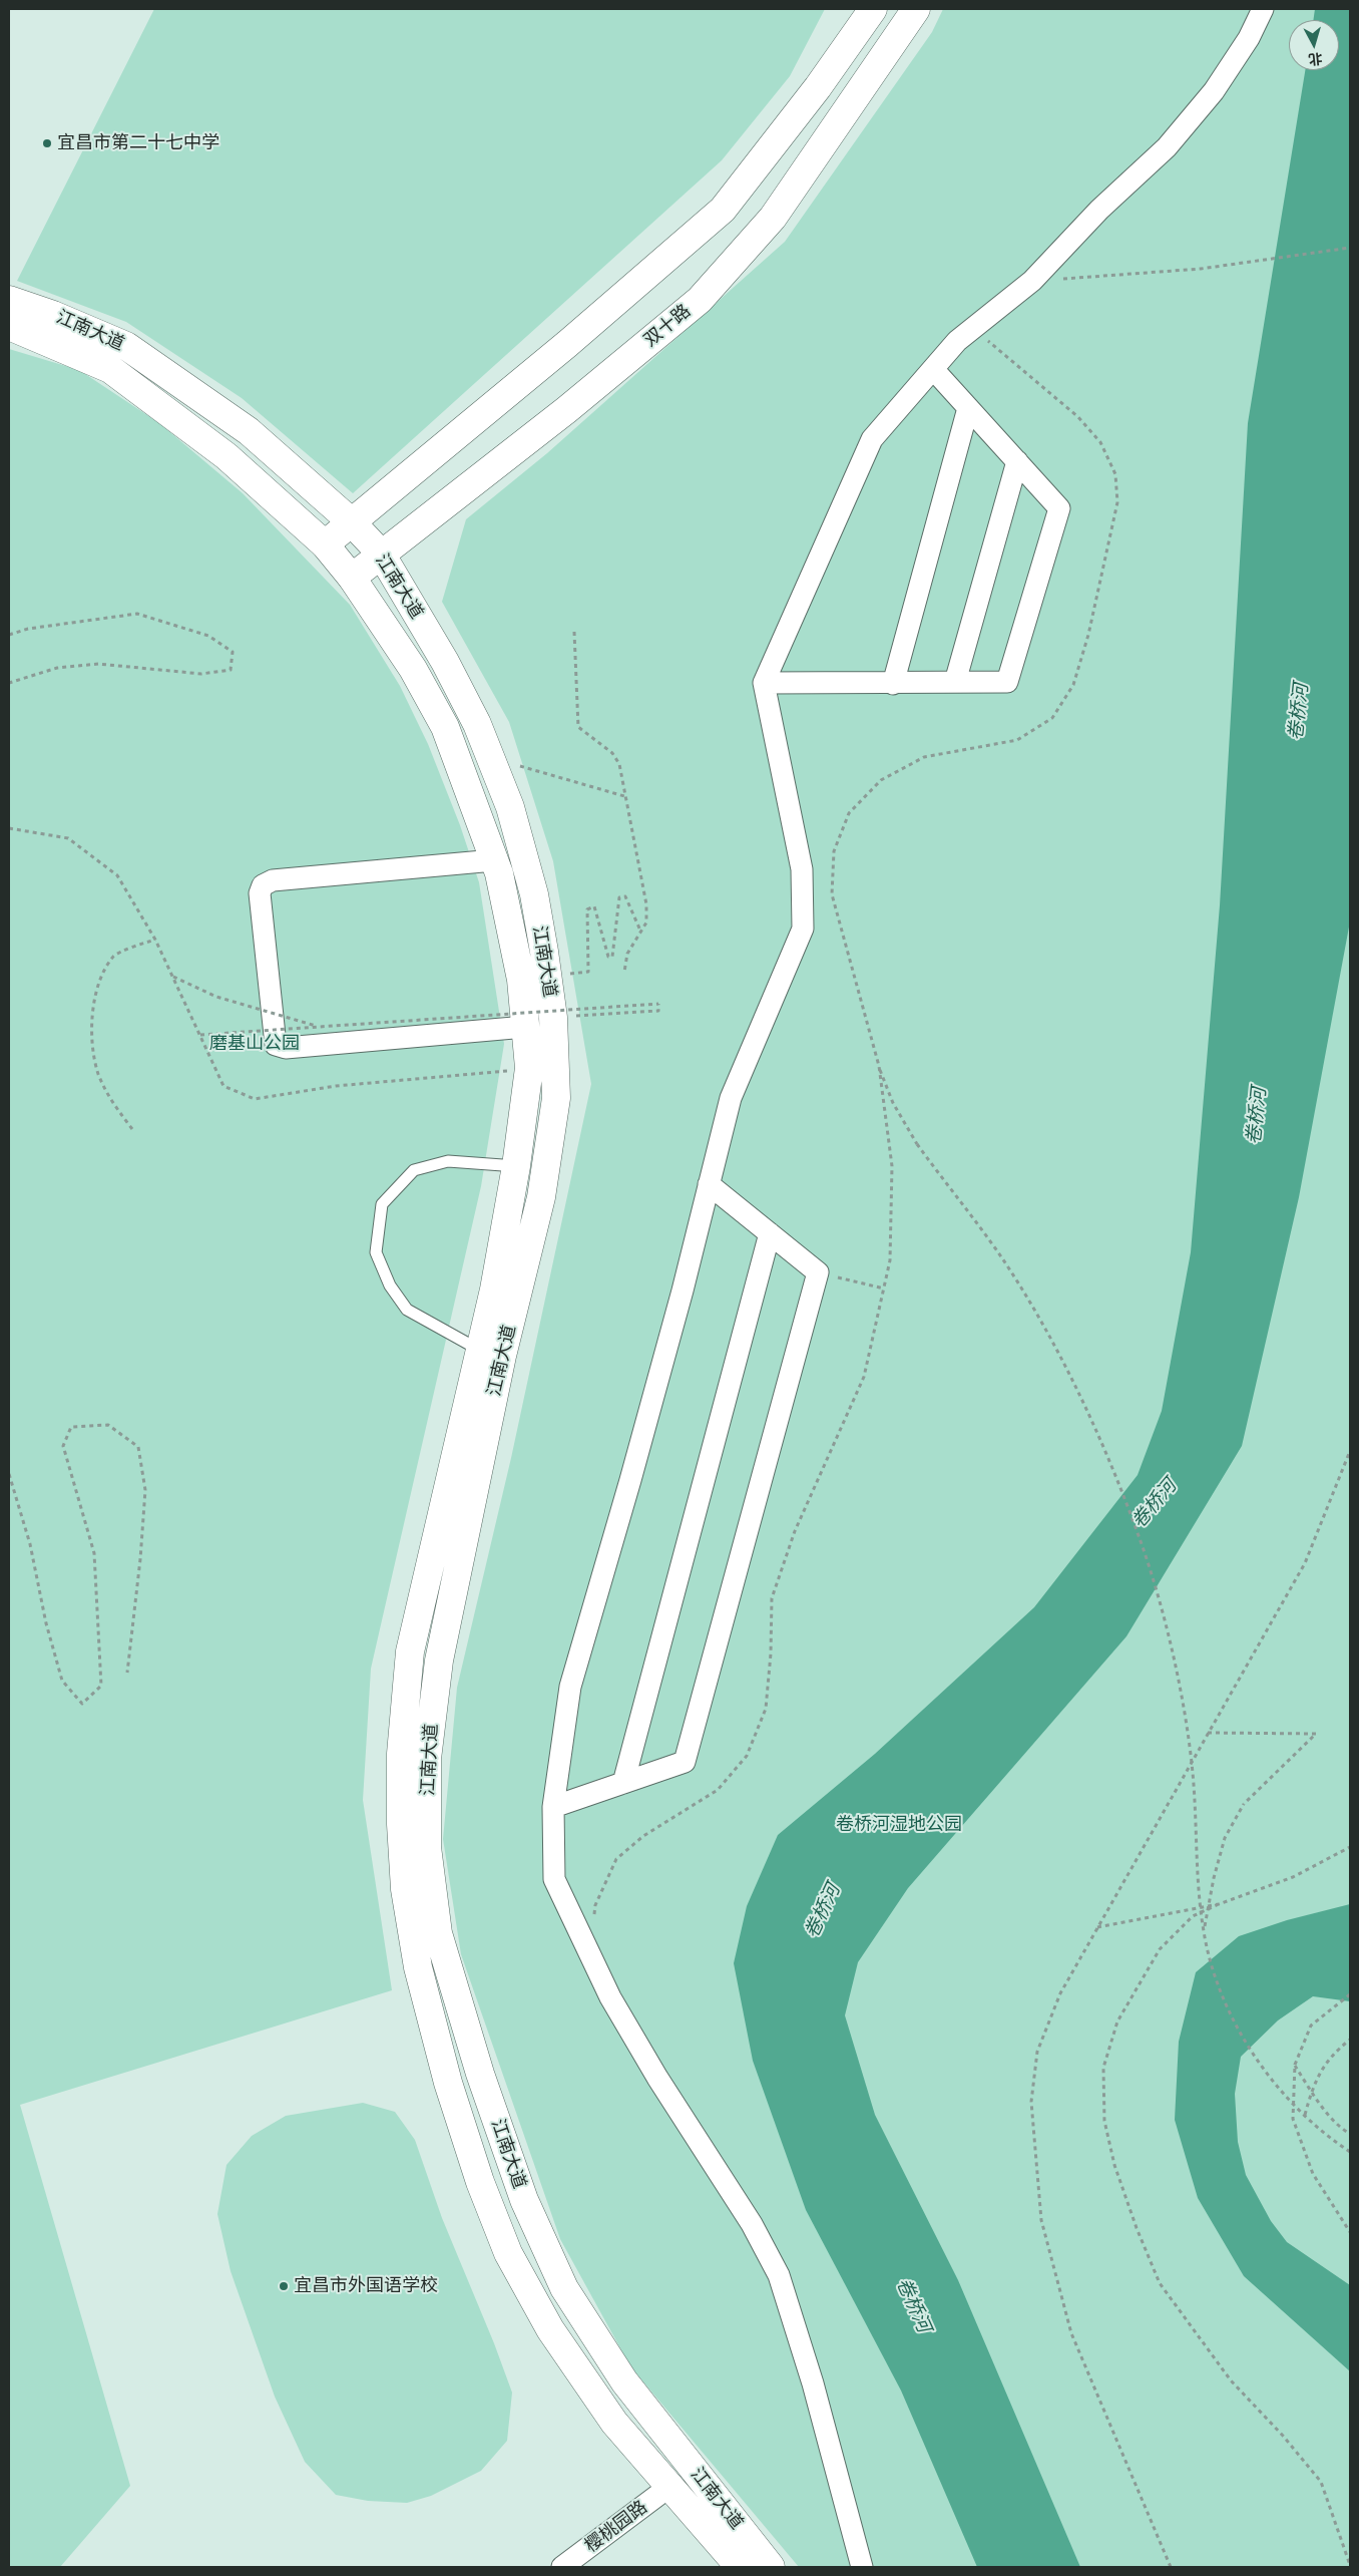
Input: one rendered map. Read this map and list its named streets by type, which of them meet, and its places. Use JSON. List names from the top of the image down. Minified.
{"streets":{"main road":["双十路","江南大道"],"street":["樱桃园路"]},"crossings":[["双十路","江南大道"],["江南大道","樱桃园路"]],"water":["卷桥河"],"parks":["磨基山公园","卷桥河湿地公园"],"places":["宜昌市第二十七中学","宜昌市外国语学校"],"north":"bottom"}
